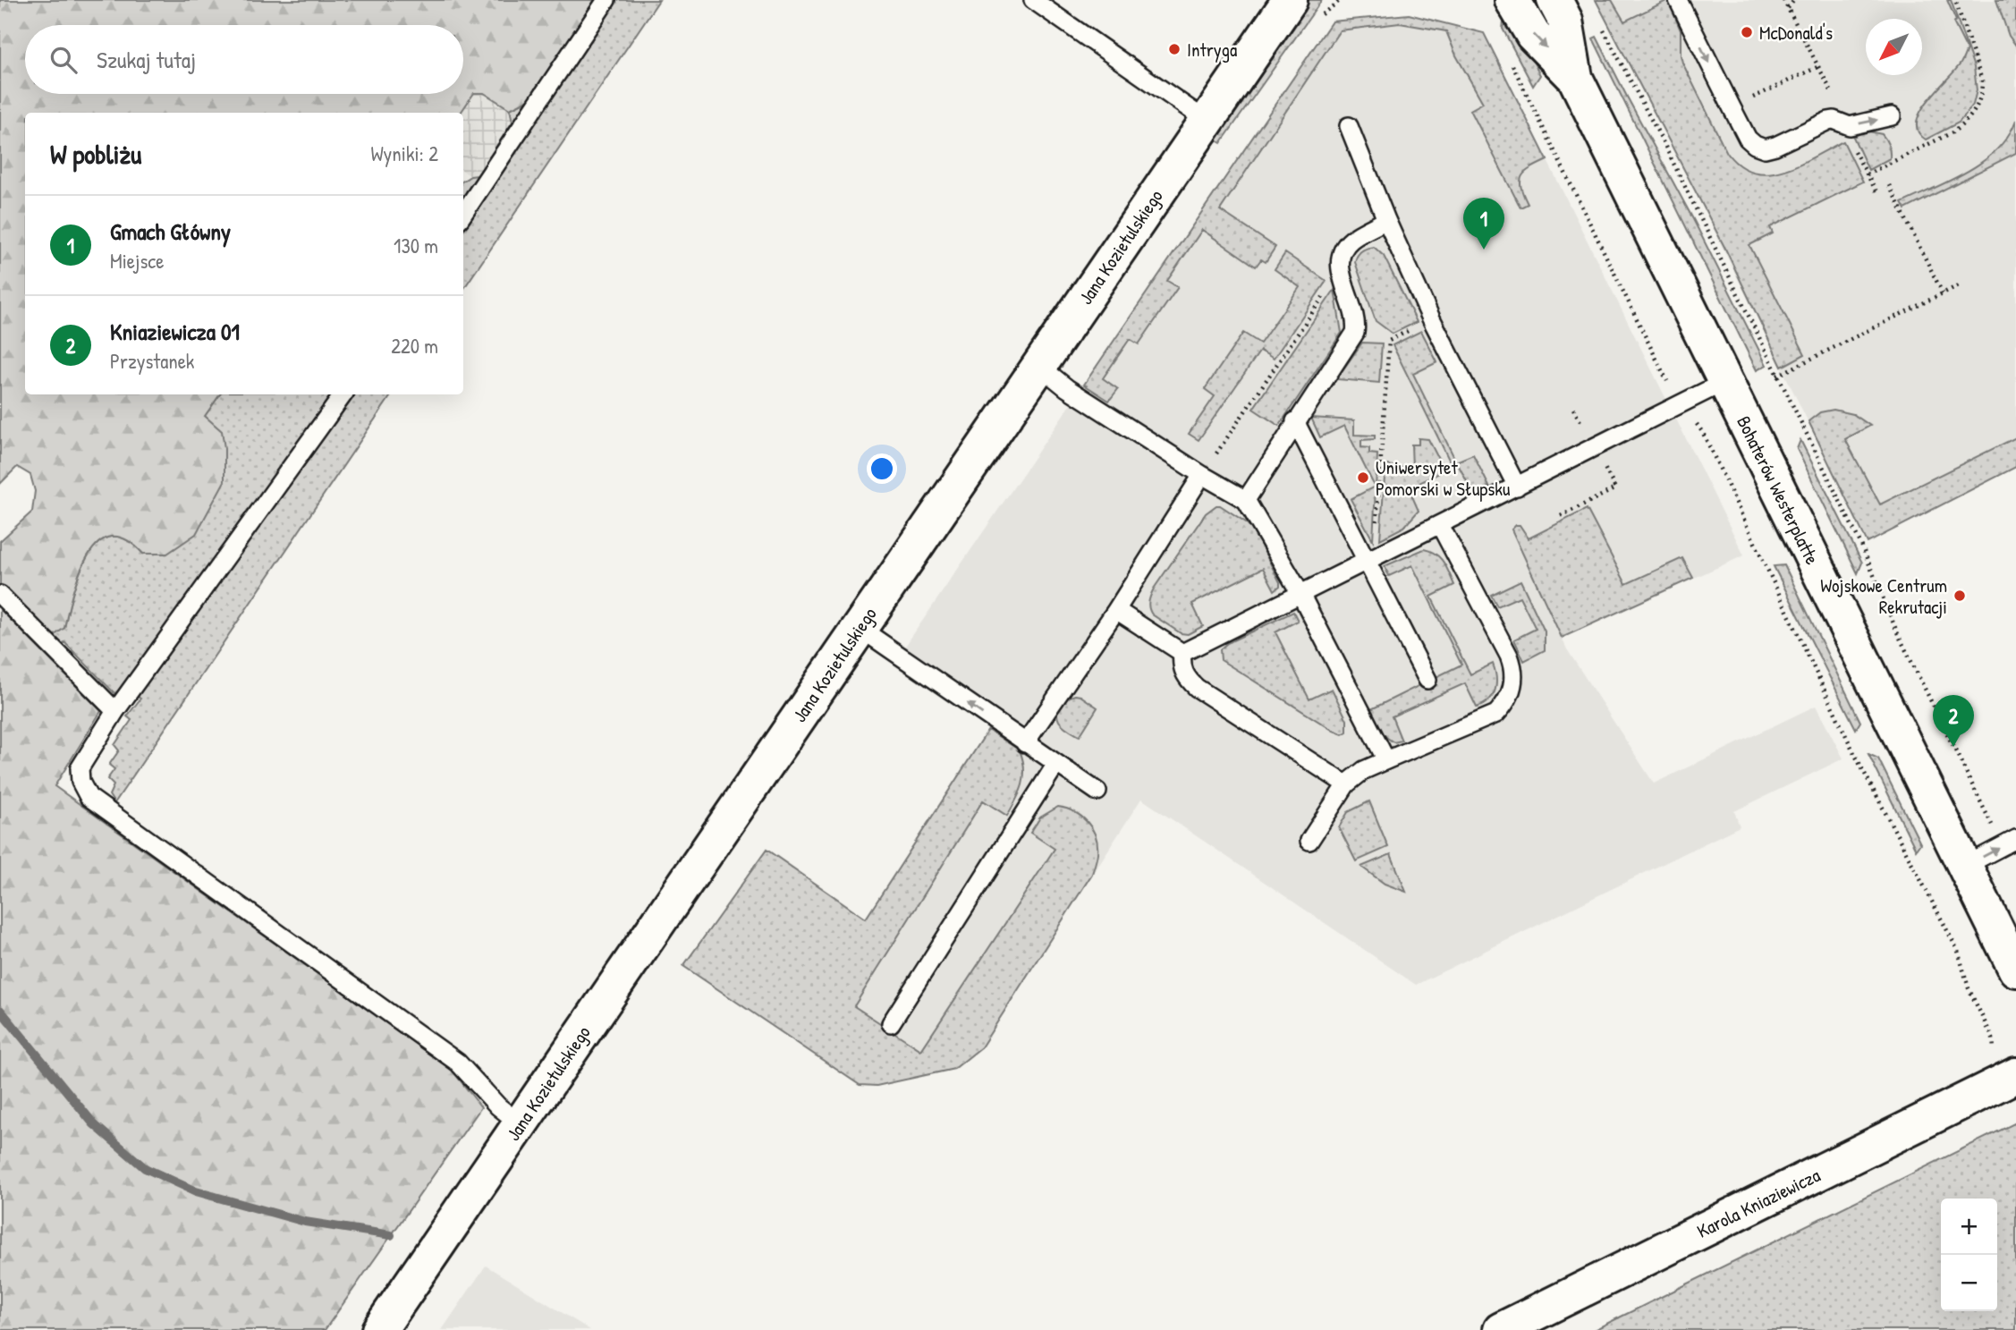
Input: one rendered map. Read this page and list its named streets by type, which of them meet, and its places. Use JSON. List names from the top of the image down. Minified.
{"streets":{"street":["Jana Kozietulskiego","Bohaterów Westerplatte","Karola Kniaziewicza"]},"places":["McDonald's","Intryga","Uniwersytet Pomorski w Słupsku","Wojskowe Centrum Rekrutacji"],"north":"bottom left","page":{"search":"Szukaj tutaj","heading":["W pobliżu","Wyniki: 2"],"list":[{"mark":"1","name":"Gmach Główny","note":"Miejsce","value":"130 m"},{"mark":"2","name":"Kniaziewicza 01","note":"Przystanek","value":"220 m"}],"pins":["1","2"],"map_buttons":["+","−"]}}
